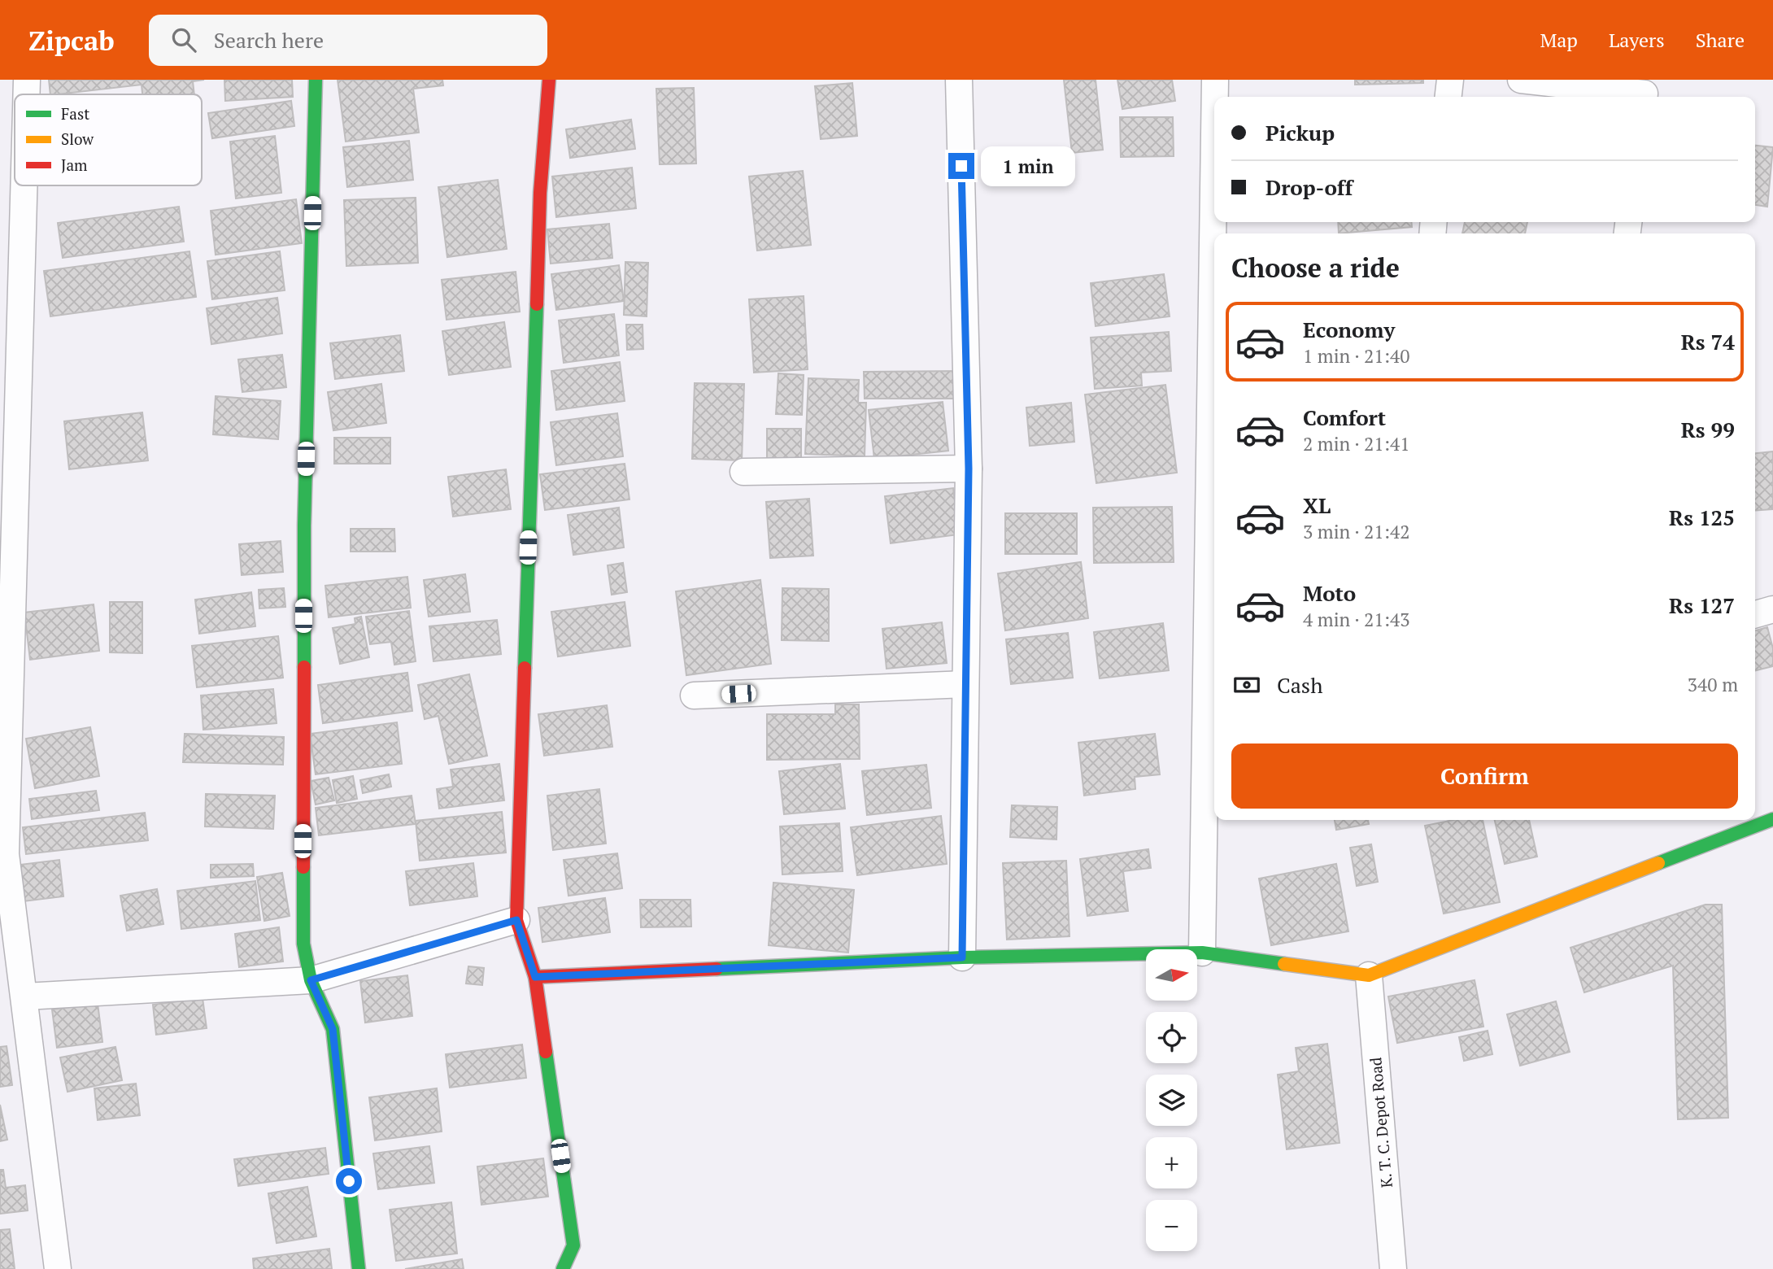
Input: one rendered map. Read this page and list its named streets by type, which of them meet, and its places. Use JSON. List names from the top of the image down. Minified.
{"streets":{"street":["K. T. C. Depot Road"]},"legend":["Fast","Slow","Jam"],"north":"right","page":{"header":"Zipcab","search":"Search here","nav":["Map","Layers","Share"],"banner":["Pickup","Drop-off"],"bubble":"1 min","heading":"Choose a ride","list":[{"name":"Economy","note":"1 min · 21:40","value":"Rs 74"},{"name":"Comfort","note":"2 min · 21:41","value":"Rs 99"},{"name":"XL","note":"3 min · 21:42","value":"Rs 125"},{"name":"Moto","note":"4 min · 21:43","value":"Rs 127"}],"pay":["Cash","340 m"],"buttons":"Confirm","map_buttons":["+","−"]}}
